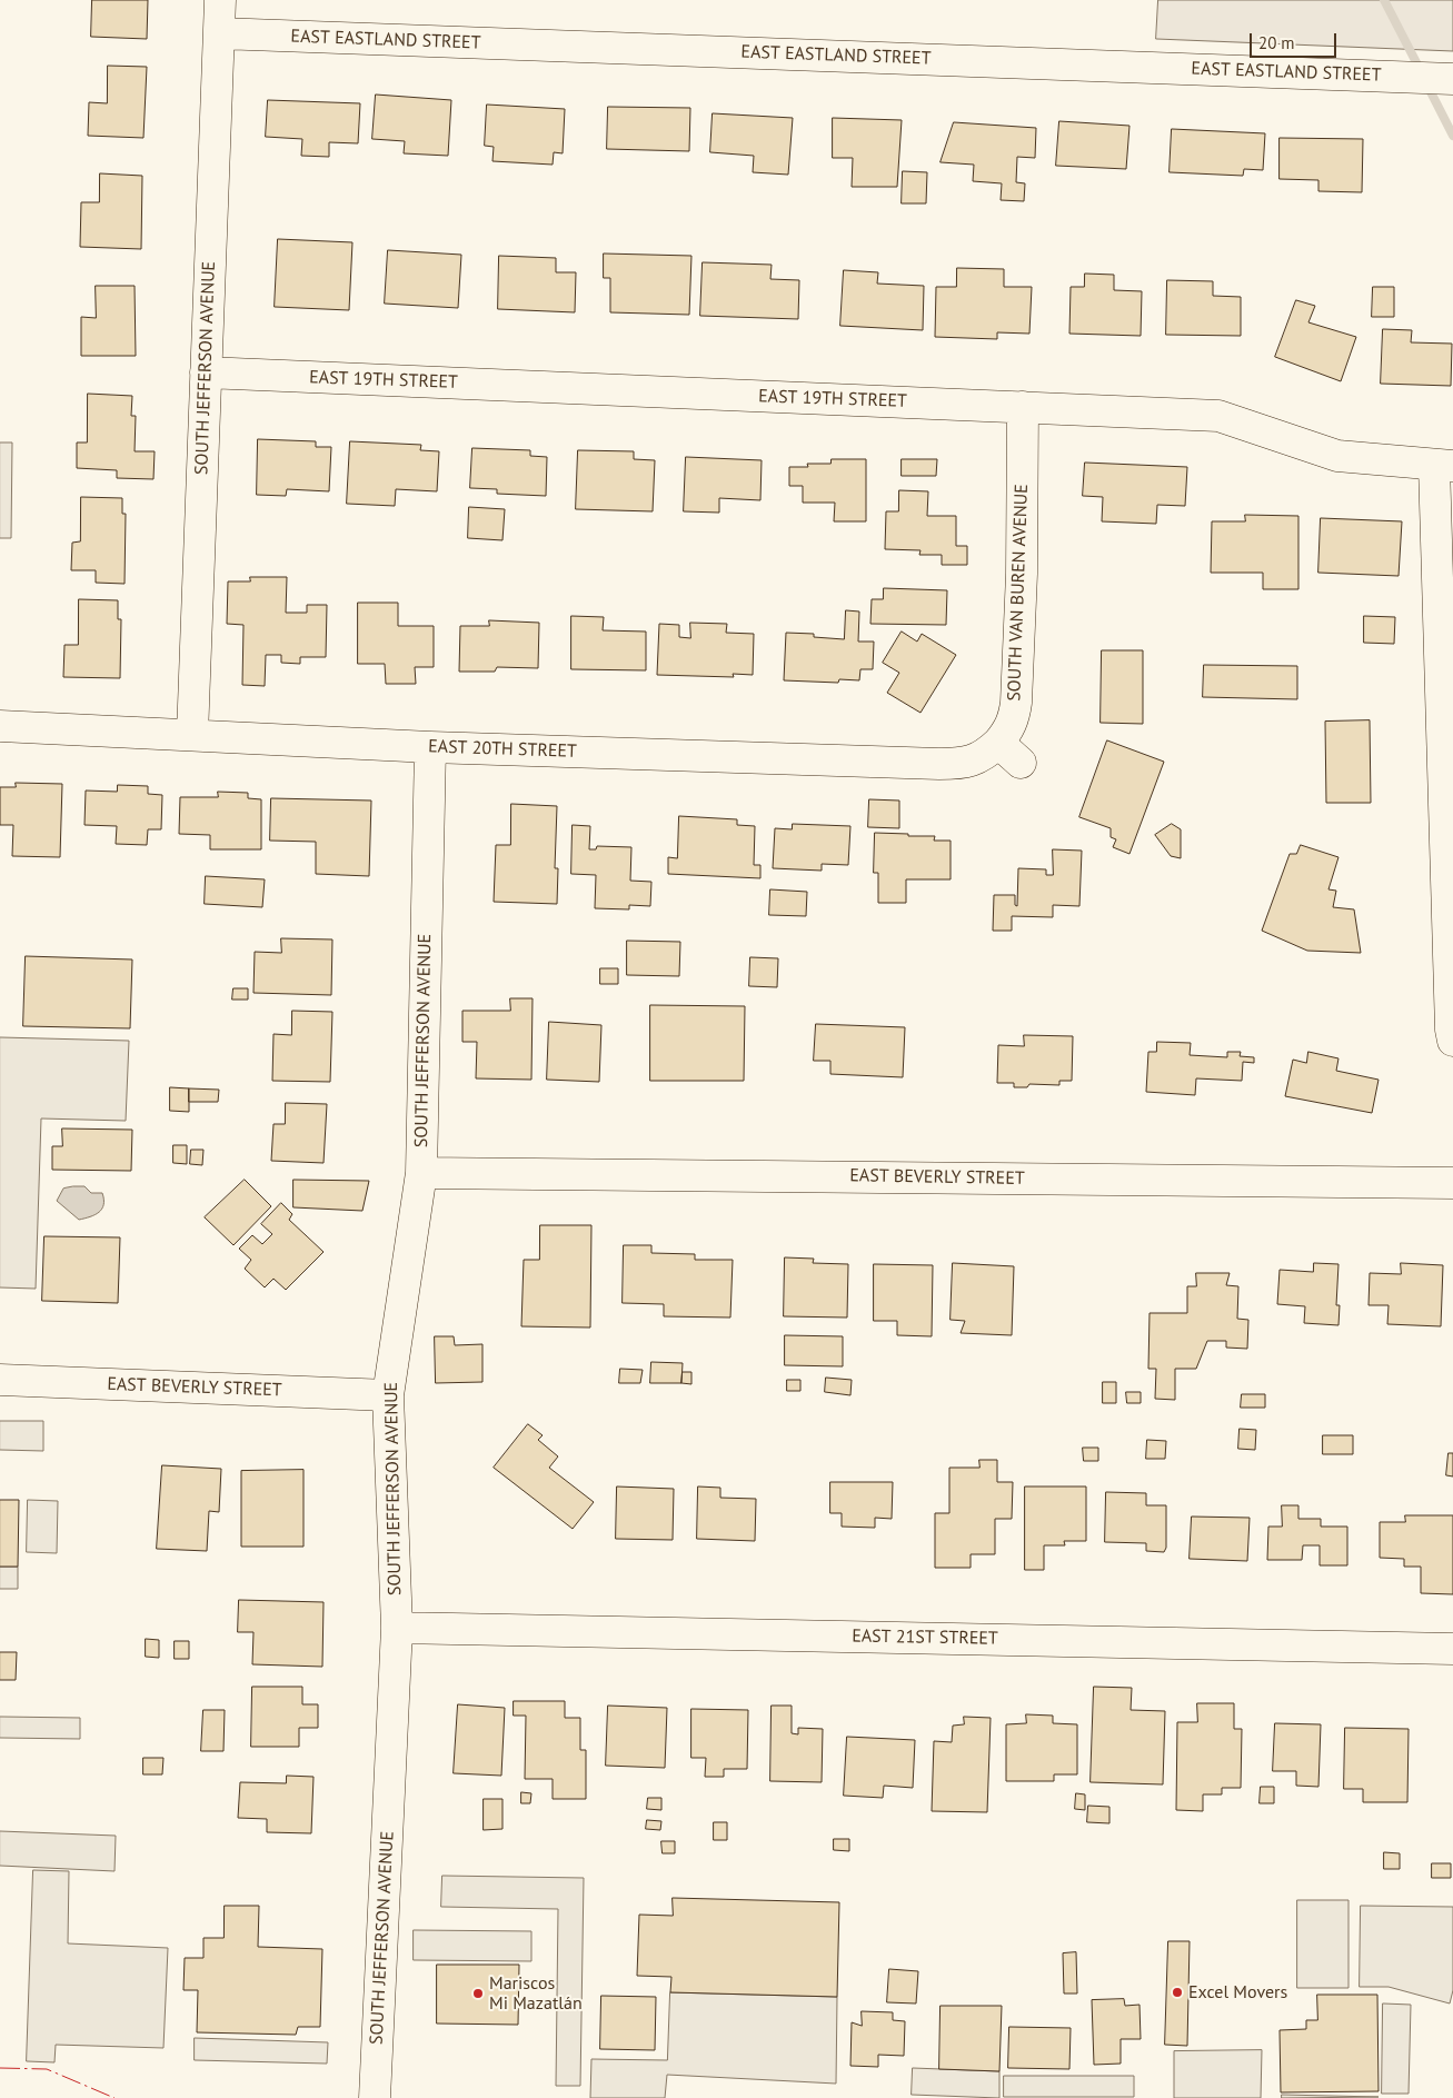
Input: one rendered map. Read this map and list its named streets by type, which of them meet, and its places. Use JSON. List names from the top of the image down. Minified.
{"streets":{"street":["EAST EASTLAND STREET","SOUTH JEFFERSON AVENUE","EAST 19TH STREET","SOUTH VAN BUREN AVENUE","EAST 20TH STREET","EAST BEVERLY STREET","EAST 21ST STREET"]},"crossings":[["EAST EASTLAND STREET","SOUTH JEFFERSON AVENUE"],["SOUTH JEFFERSON AVENUE","EAST 19TH STREET"],["SOUTH JEFFERSON AVENUE","EAST 20TH STREET"],["SOUTH JEFFERSON AVENUE","EAST BEVERLY STREET"],["SOUTH JEFFERSON AVENUE","EAST 21ST STREET"],["EAST 19TH STREET","SOUTH VAN BUREN AVENUE"],["SOUTH VAN BUREN AVENUE","EAST 20TH STREET"]],"places":["Excel Movers","Mariscos Mi Mazatlán"],"scale_bar":"20 m"}
